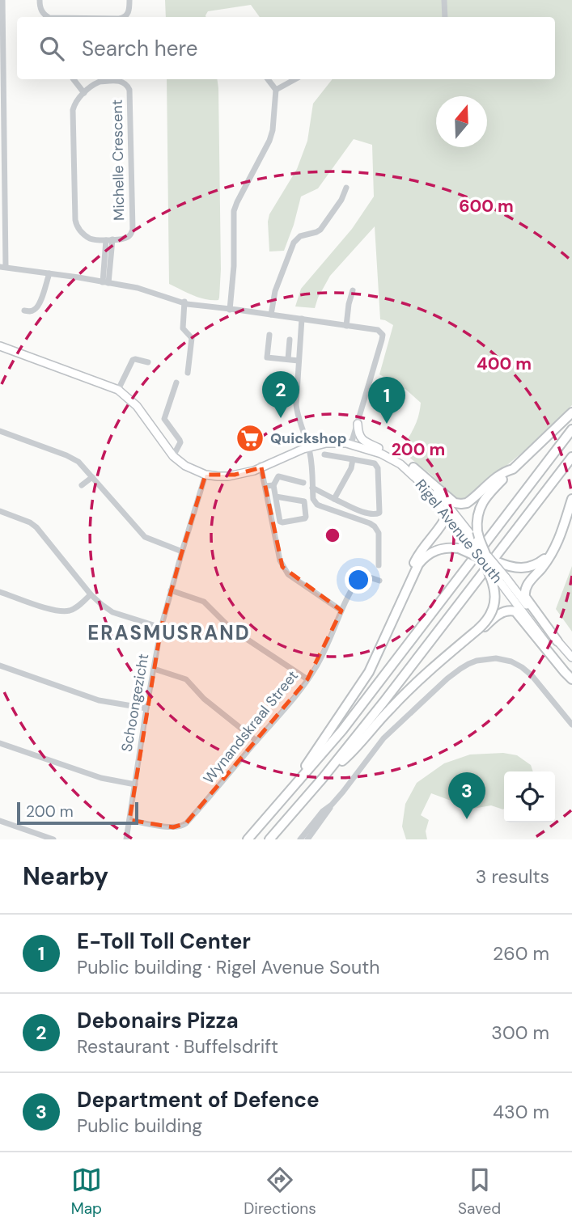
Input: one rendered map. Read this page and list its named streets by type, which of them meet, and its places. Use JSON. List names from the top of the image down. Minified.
{"streets":{"main road":["Rigel Avenue South"],"street":["Michelle Crescent","Schoongezicht","Wynandskraal Street"]},"crossings":[["Rigel Avenue South","Schoongezicht"],["Schoongezicht","Wynandskraal Street"]],"districts":["ERASMUSRAND"],"places":{"supermarket":["Quickshop"]},"scale_bar":"200 m","north":"top","page":{"search":"Search here","pins":["2","1","3"],"scale":"200 m","heading":["Nearby","3 results"],"list":[{"mark":"1","name":"E-Toll Toll Center","note":"Public building · Rigel Avenue South","value":"260 m"},{"mark":"2","name":"Debonairs Pizza","note":"Restaurant · Buffelsdrift","value":"300 m"},{"mark":"3","name":"Department of Defence","note":"Public building","value":"430 m"}],"nav":["Map","Directions","Saved"]},"rings":["600 m","400 m","200 m"]}
